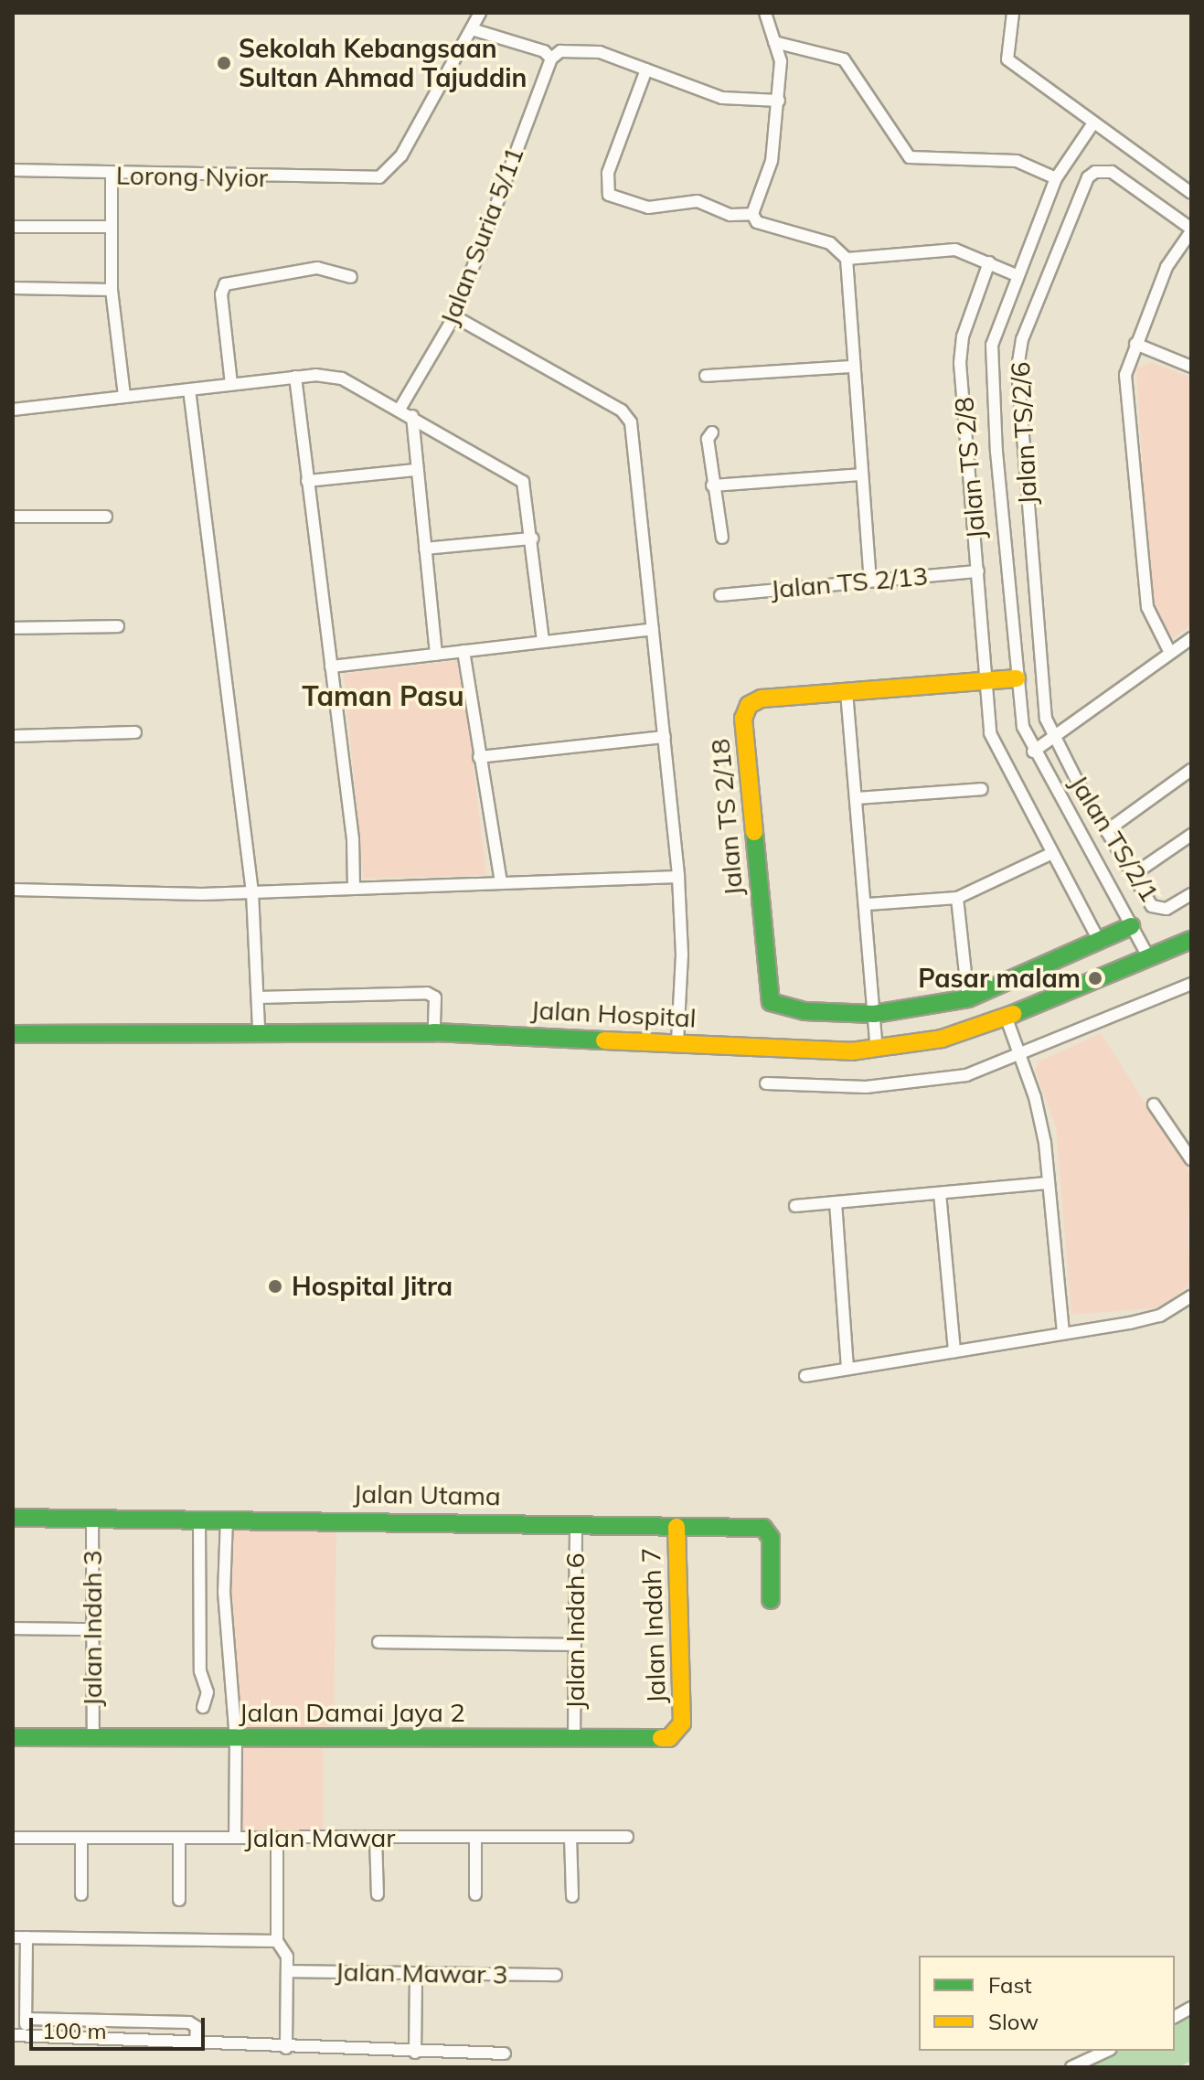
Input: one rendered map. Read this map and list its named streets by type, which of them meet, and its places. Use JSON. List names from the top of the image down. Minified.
{"streets":{"street":["Lorong Nyior","Jalan Suria 5/11","Jalan TS/2/6","Jalan TS 2/8","Jalan TS 2/13","Jalan TS 2/18","Jalan TS/2/1","Jalan Hospital","Jalan Utama","Jalan Indah 7","Jalan Indah 3","Jalan Indah 6","Jalan Damai Jaya 2","Jalan Mawar","Jalan Mawar 3"]},"crossings":[["Jalan TS/2/6","Jalan TS/2/1"],["Jalan TS 2/8","Jalan TS 2/13"],["Jalan TS 2/8","Jalan TS 2/18"],["Jalan Utama","Jalan Indah 7"],["Jalan Utama","Jalan Indah 3"],["Jalan Utama","Jalan Indah 6"],["Jalan Indah 7","Jalan Damai Jaya 2"],["Jalan Indah 3","Jalan Damai Jaya 2"],["Jalan Indah 6","Jalan Damai Jaya 2"]],"districts":["Taman Pasu"],"places":["Sekolah Kebangsaan Sultan Ahmad Tajuddin","Pasar malam","Hospital Jitra"],"legend":["Fast","Slow"],"scale_bar":"100 m"}
